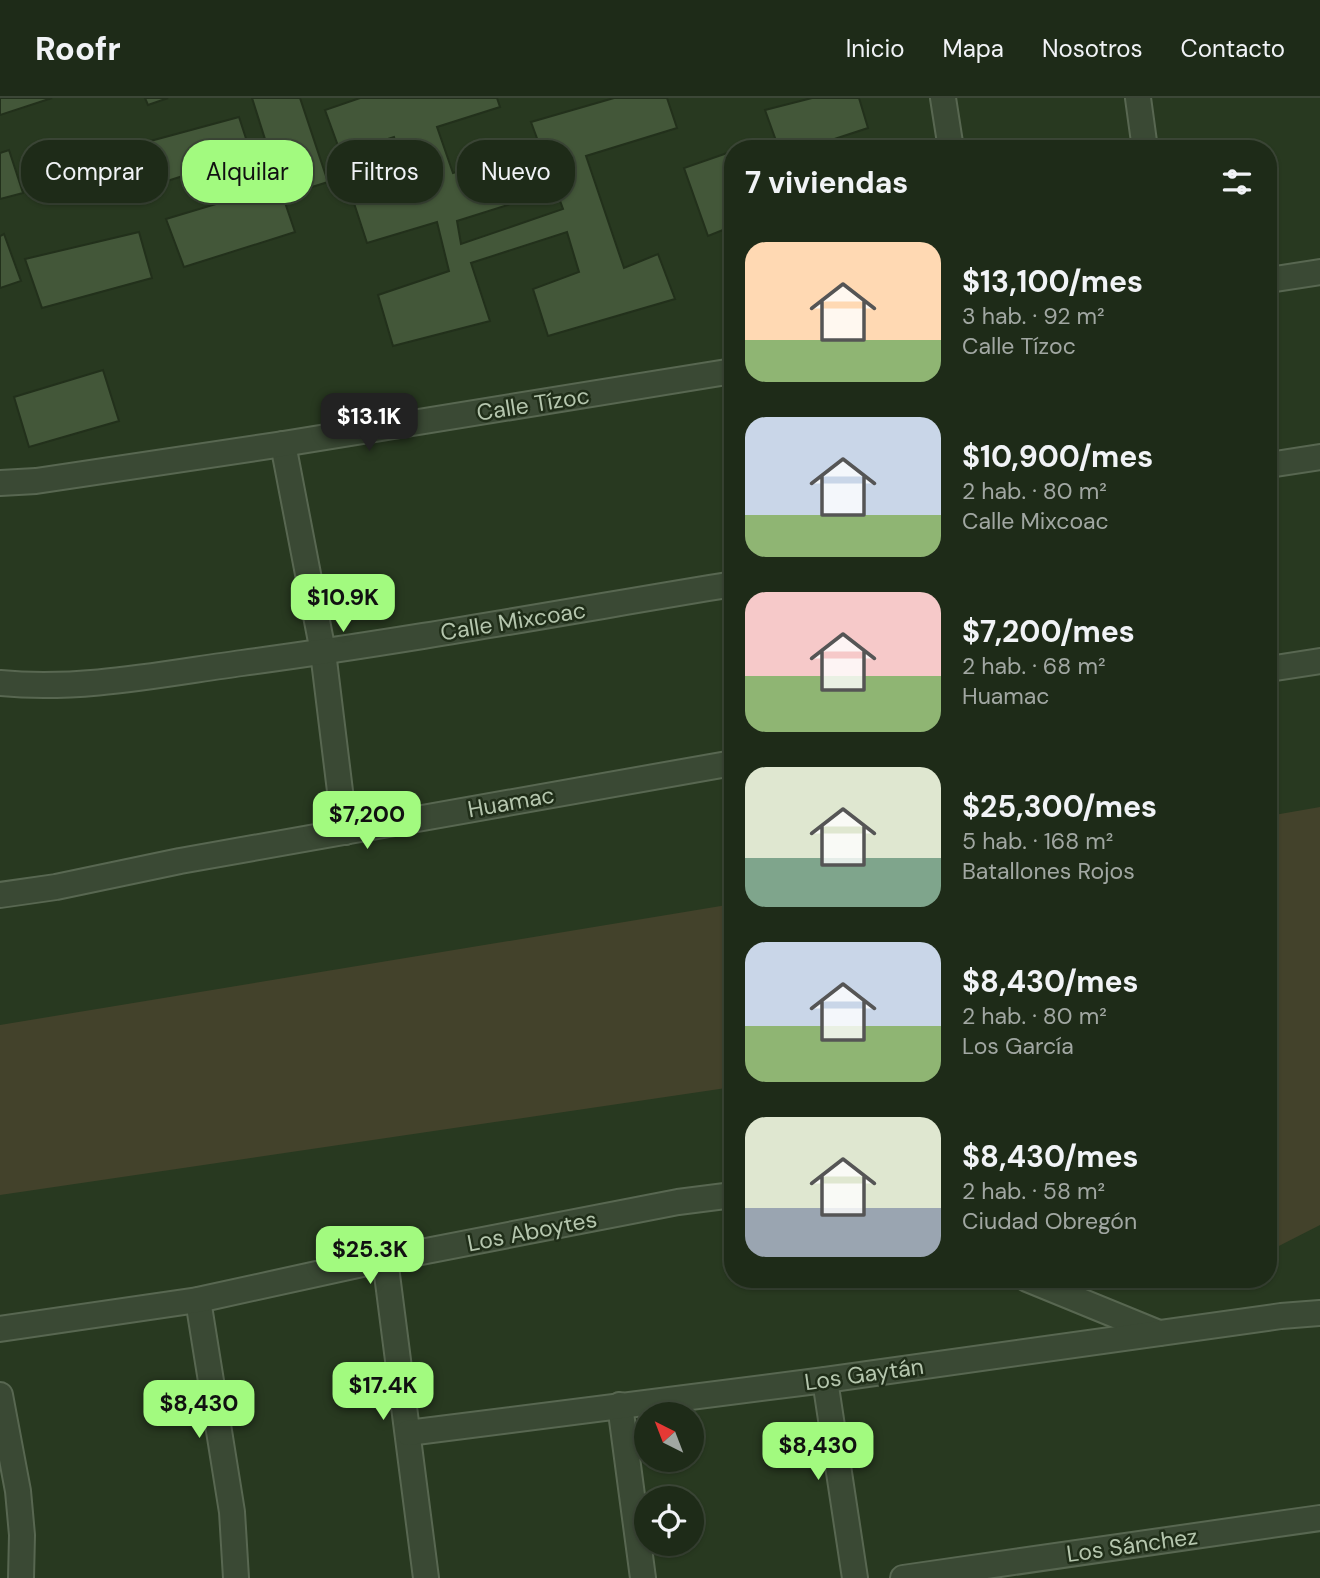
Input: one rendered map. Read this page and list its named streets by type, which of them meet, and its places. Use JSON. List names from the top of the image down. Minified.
{"streets":{"street":["Calle Tízoc","Calle Mixcoac","Huamac","Los Aboytes","Los Gaytán","Los Sánchez"]},"north":"top left","page":{"header":"Roofr","nav":["Inicio","Mapa","Nosotros","Contacto"],"chip":["Comprar","Alquilar","Filtros","Nuevo"],"heading":"7 viviendas","list":[{"name":"$13,100/mes","note":"3 hab. · 92 m² · Calle Tízoc"},{"name":"$10,900/mes","note":"2 hab. · 80 m² · Calle Mixcoac"},{"name":"$7,200/mes","note":"2 hab. · 68 m² · Huamac"},{"name":"$25,300/mes","note":"5 hab. · 168 m² · Batallones Rojos"},{"name":"$8,430/mes","note":"2 hab. · 80 m² · Los García"},{"name":"$8,430/mes","note":"2 hab. · 58 m² · Ciudad Obregón"}],"price":["$13.1K","$10.9K","$7,200","$25.3K","$17.4K","$8,430","$8,430"]}}
